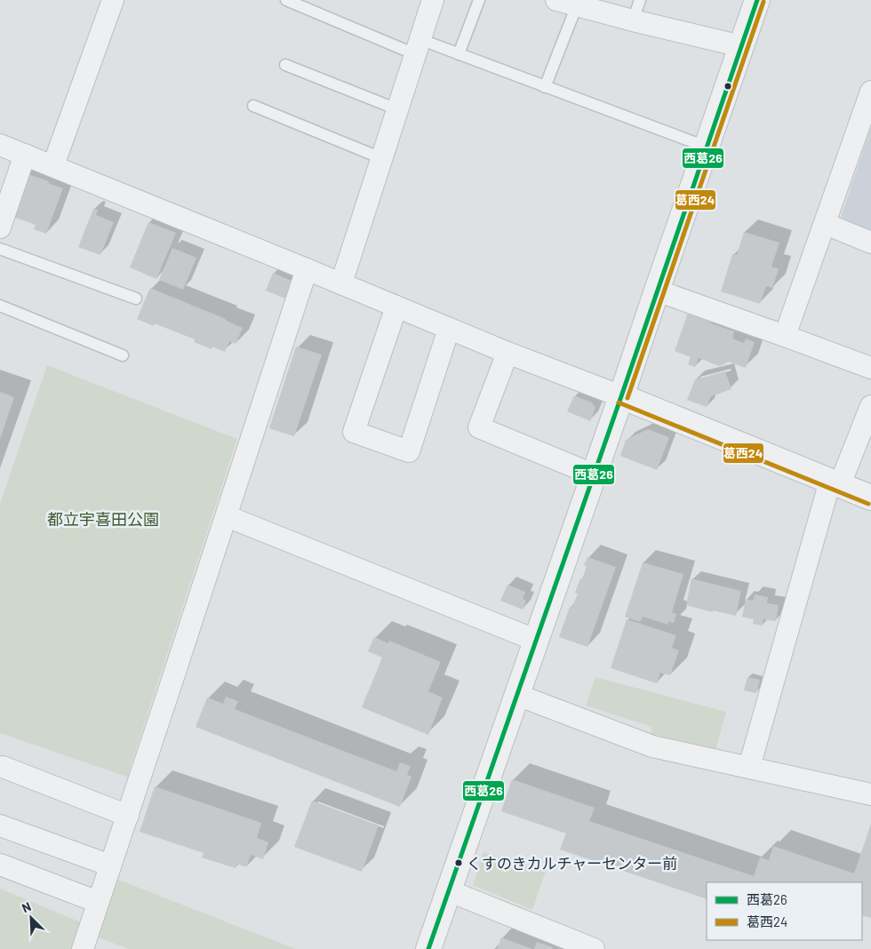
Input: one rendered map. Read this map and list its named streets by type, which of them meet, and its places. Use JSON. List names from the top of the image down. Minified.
{"parks":["都立宇喜田公園"],"places":["くすのきカルチャーセンター前"],"lines":["transit line 西葛26","transit line 葛西24"],"legend":["西葛26","葛西24"],"north":"top left"}
